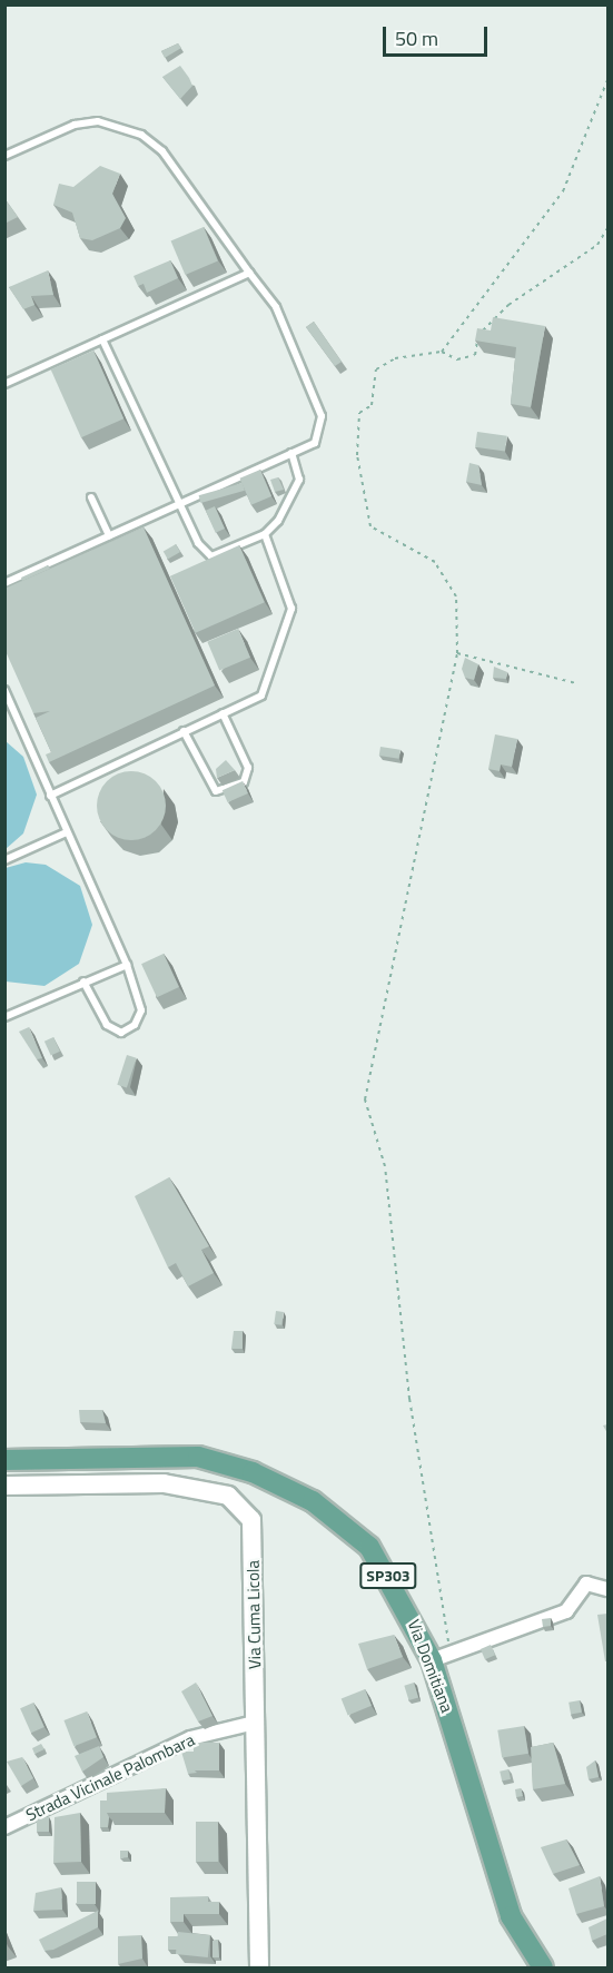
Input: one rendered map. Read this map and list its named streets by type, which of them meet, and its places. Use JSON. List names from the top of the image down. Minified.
{"streets":{"main road":["SP303","Via Domitiana"],"street":["Via Cuma Licola","Strada Vicinale Palombara"]},"crossings":[["Via Cuma Licola","Strada Vicinale Palombara"]],"scale_bar":"50 m"}
